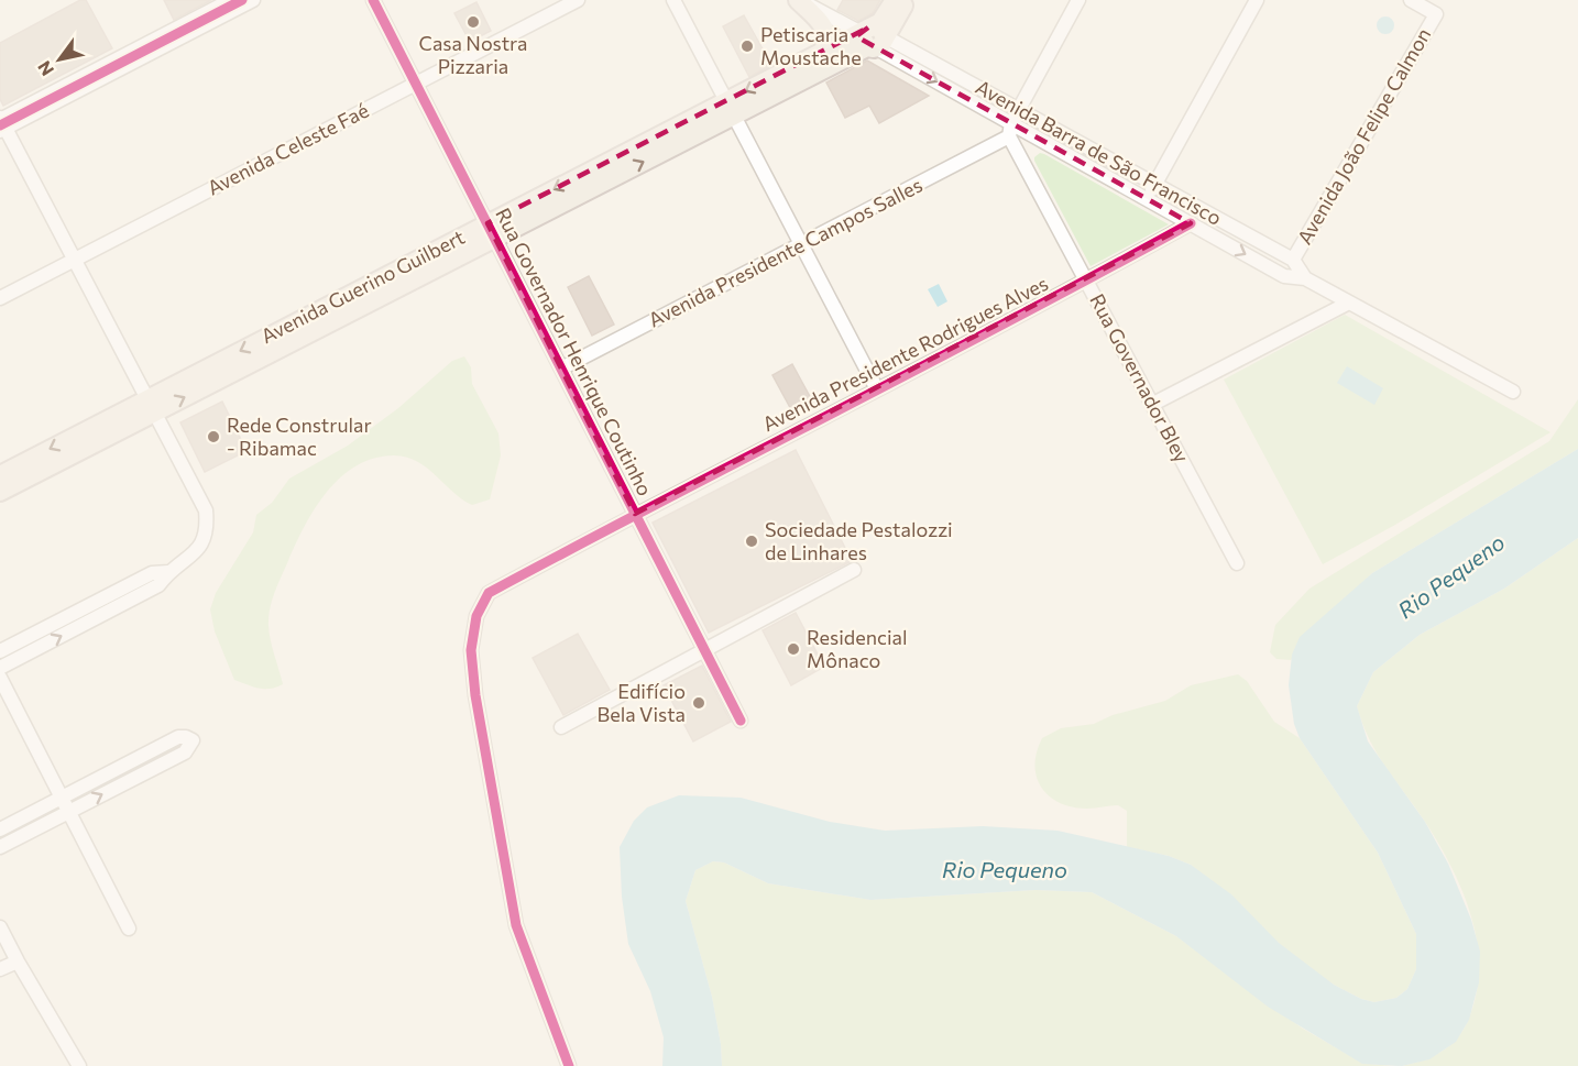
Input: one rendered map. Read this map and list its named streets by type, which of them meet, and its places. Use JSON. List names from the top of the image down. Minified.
{"streets":{"main road":["Avenida Guerino Guilbert"],"street":["Avenida João Felipe Calmon","Avenida Celeste Faé","Avenida Barra de São Francisco","Avenida Presidente Campos Salles","Rua Governador Henrique Coutinho","Avenida Presidente Rodrigues Alves","Rua Governador Bley"]},"crossings":[["Avenida João Felipe Calmon","Avenida Barra de São Francisco"],["Avenida Celeste Faé","Rua Governador Henrique Coutinho"],["Avenida Barra de São Francisco","Avenida Presidente Campos Salles"],["Avenida Barra de São Francisco","Avenida Guerino Guilbert"],["Avenida Barra de São Francisco","Avenida Presidente Rodrigues Alves"],["Avenida Barra de São Francisco","Rua Governador Bley"],["Avenida Presidente Campos Salles","Rua Governador Henrique Coutinho"],["Avenida Presidente Campos Salles","Rua Governador Bley"],["Avenida Guerino Guilbert","Rua Governador Henrique Coutinho"],["Rua Governador Henrique Coutinho","Avenida Presidente Rodrigues Alves"],["Avenida Presidente Rodrigues Alves","Rua Governador Bley"]],"water":["Rio Pequeno"],"places":["Casa Nostra Pizzaria","Petiscaria Moustache","Rede Constrular - Ribamac","Sociedade Pestalozzi de Linhares","Residencial Mônaco","Edifício Bela Vista"],"north":"bottom left"}
